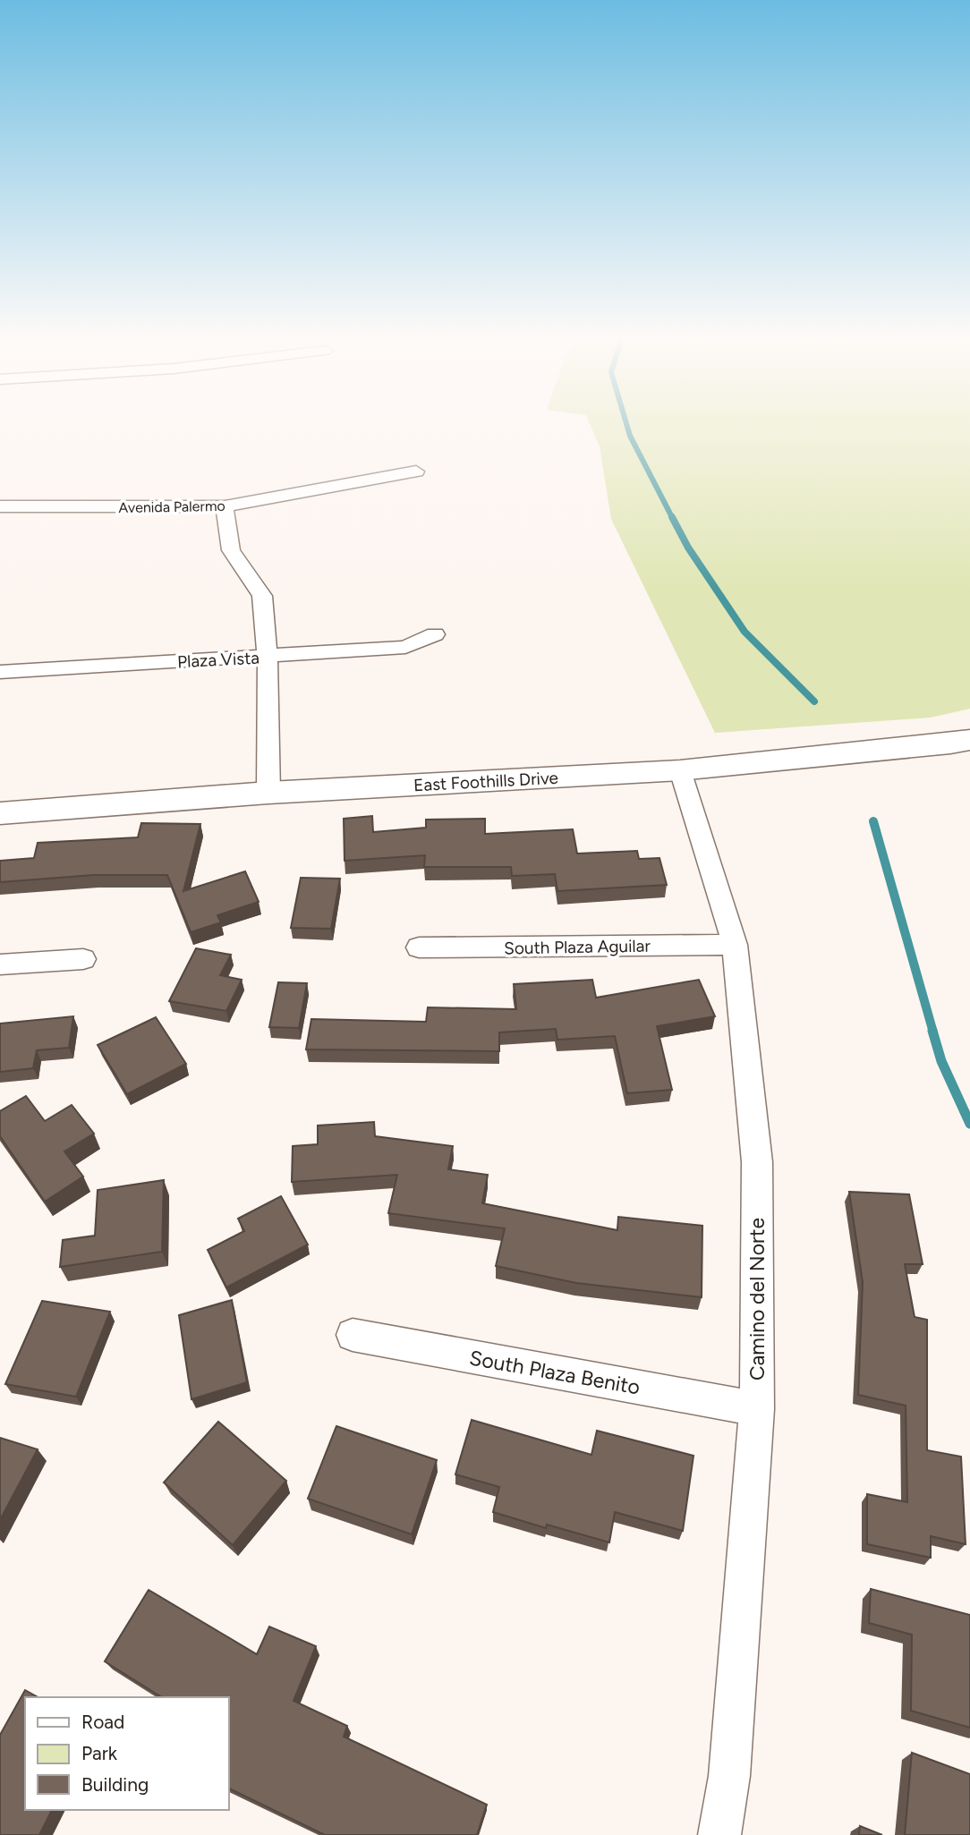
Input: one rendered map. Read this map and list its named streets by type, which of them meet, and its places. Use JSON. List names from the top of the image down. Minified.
{"streets":{"street":["Avenida Palermo","Plaza Vista","East Foothills Drive","South Plaza Aguilar","Camino del Norte","South Plaza Benito"]},"crossings":[["East Foothills Drive","Camino del Norte"],["South Plaza Aguilar","Camino del Norte"],["Camino del Norte","South Plaza Benito"]],"legend":["Road","Park","Building"]}
